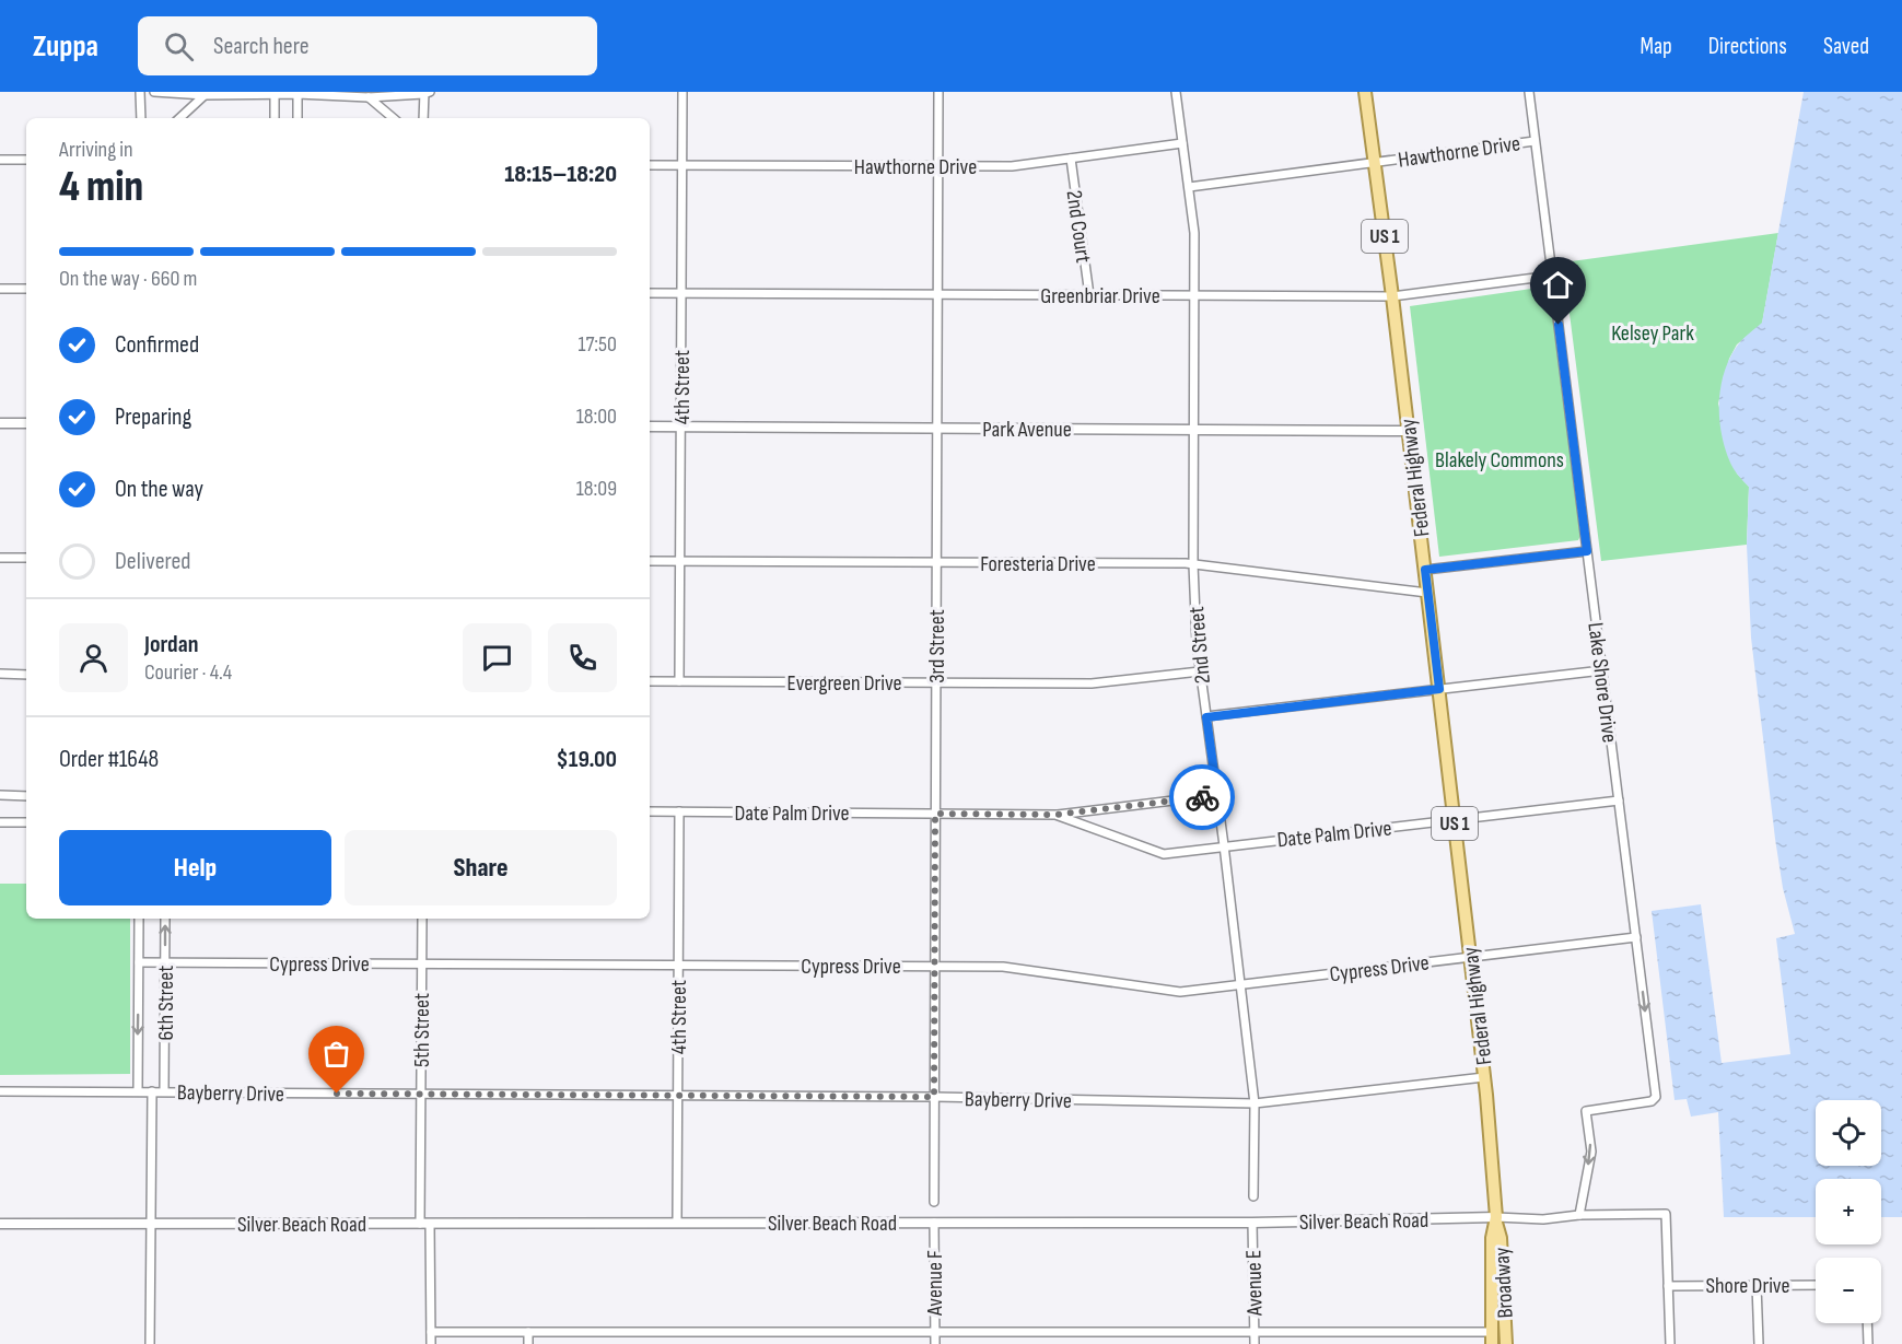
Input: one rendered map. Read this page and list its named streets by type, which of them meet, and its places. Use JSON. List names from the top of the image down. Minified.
{"streets":{"main road":["US 1","Federal Highway","Broadway"],"street":["Hawthorne Drive","2nd Court","Greenbriar Drive","4th Street","Park Avenue","Foresteria Drive","2nd Street","3rd Street","Evergreen Drive","Lake Shore Drive","Date Palm Drive","Cypress Drive","6th Street","5th Street","Bayberry Drive","Silver Beach Road","Avenue F","Avenue E","Shore Drive"]},"crossings":[["Hawthorne Drive","2nd Court"],["Hawthorne Drive","4th Street"],["Hawthorne Drive","Federal Highway"],["Hawthorne Drive","2nd Street"],["Hawthorne Drive","3rd Street"],["Hawthorne Drive","Lake Shore Drive"],["2nd Court","Greenbriar Drive"],["Greenbriar Drive","4th Street"],["Greenbriar Drive","Federal Highway"],["Greenbriar Drive","2nd Street"],["Greenbriar Drive","3rd Street"],["Greenbriar Drive","Lake Shore Drive"],["4th Street","Park Avenue"],["4th Street","Foresteria Drive"],["4th Street","Evergreen Drive"],["4th Street","Date Palm Drive"],["4th Street","Cypress Drive"],["4th Street","Bayberry Drive"],["4th Street","Silver Beach Road"],["Park Avenue","Federal Highway"],["Park Avenue","2nd Street"],["Park Avenue","3rd Street"],["Federal Highway","Foresteria Drive"],["Federal Highway","Date Palm Drive"],["Federal Highway","Cypress Drive"],["Federal Highway","Bayberry Drive"],["Federal Highway","Silver Beach Road"],["Federal Highway","Broadway"],["Foresteria Drive","2nd Street"],["Foresteria Drive","3rd Street"],["2nd Street","Evergreen Drive"],["2nd Street","Date Palm Drive"],["2nd Street","Cypress Drive"],["2nd Street","Bayberry Drive"],["3rd Street","Evergreen Drive"],["3rd Street","Date Palm Drive"],["3rd Street","Cypress Drive"],["3rd Street","Bayberry Drive"],["Lake Shore Drive","Date Palm Drive"],["Lake Shore Drive","Cypress Drive"],["Lake Shore Drive","Silver Beach Road"],["Cypress Drive","6th Street"],["Cypress Drive","5th Street"],["6th Street","Bayberry Drive"],["5th Street","Bayberry Drive"],["5th Street","Silver Beach Road"],["Silver Beach Road","Avenue F"],["Silver Beach Road","Avenue E"],["Silver Beach Road","Broadway"],["Silver Beach Road","Shore Drive"]],"parks":["Kelsey Park","Blakely Commons"],"page":{"header":"Zuppa","search":"Search here","nav":["Map","Directions","Saved"],"heading":["4 min","Arriving in","18:15–18:20"],"panel":["Jordan","Courier · 4.4","Order #1648","$19.00"],"bar":"On the way · 660 m","list":[["Confirmed","17:50"],["Preparing","18:00"],["On the way","18:09"],"Delivered"],"buttons":["Help","Share"],"map_buttons":["+","−"]}}
